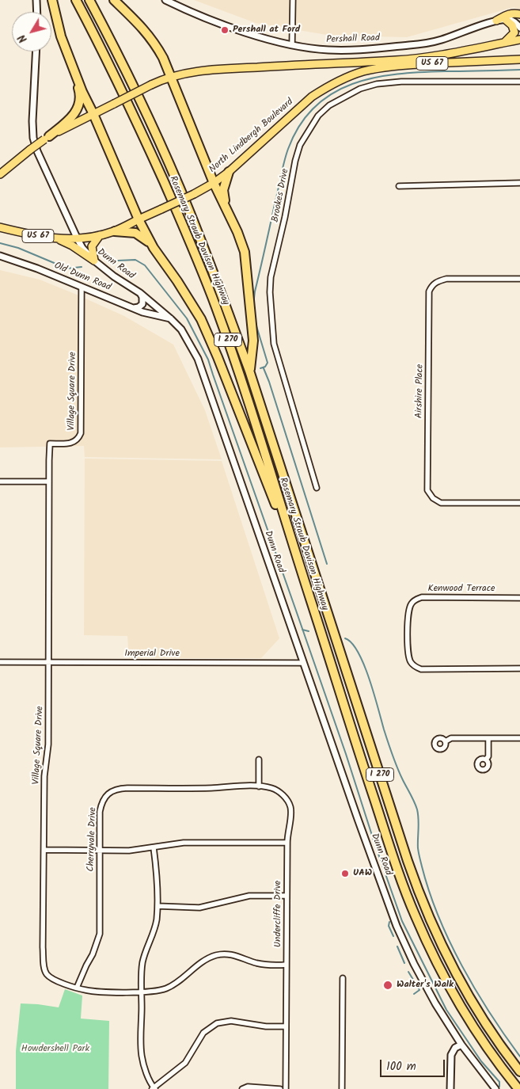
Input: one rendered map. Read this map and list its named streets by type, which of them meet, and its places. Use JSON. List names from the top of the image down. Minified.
{"streets":{"highway":["Rosemary Straub Davison Highway","I 270"],"main road":["US 67","North Lindbergh Boulevard"],"street":["Pershall Road","Brookes Drive","Dunn Road","Old Dunn Road","Village Square Drive","Airshire Place","Kenwood Terrace","Imperial Drive","Cherryvale Drive","Undercliffe Drive"]},"crossings":[["North Lindbergh Boulevard","Dunn Road"],["Dunn Road","Old Dunn Road"],["Dunn Road","Imperial Drive"],["Old Dunn Road","Village Square Drive"],["Village Square Drive","Imperial Drive"],["Village Square Drive","Cherryvale Drive"],["Village Square Drive","Undercliffe Drive"],["Cherryvale Drive","Undercliffe Drive"]],"parks":["Howdershell Park"],"places":["Pershall at Ford","UAW","Walter's Walk"],"scale_bar":"100 m","north":"bottom left"}
